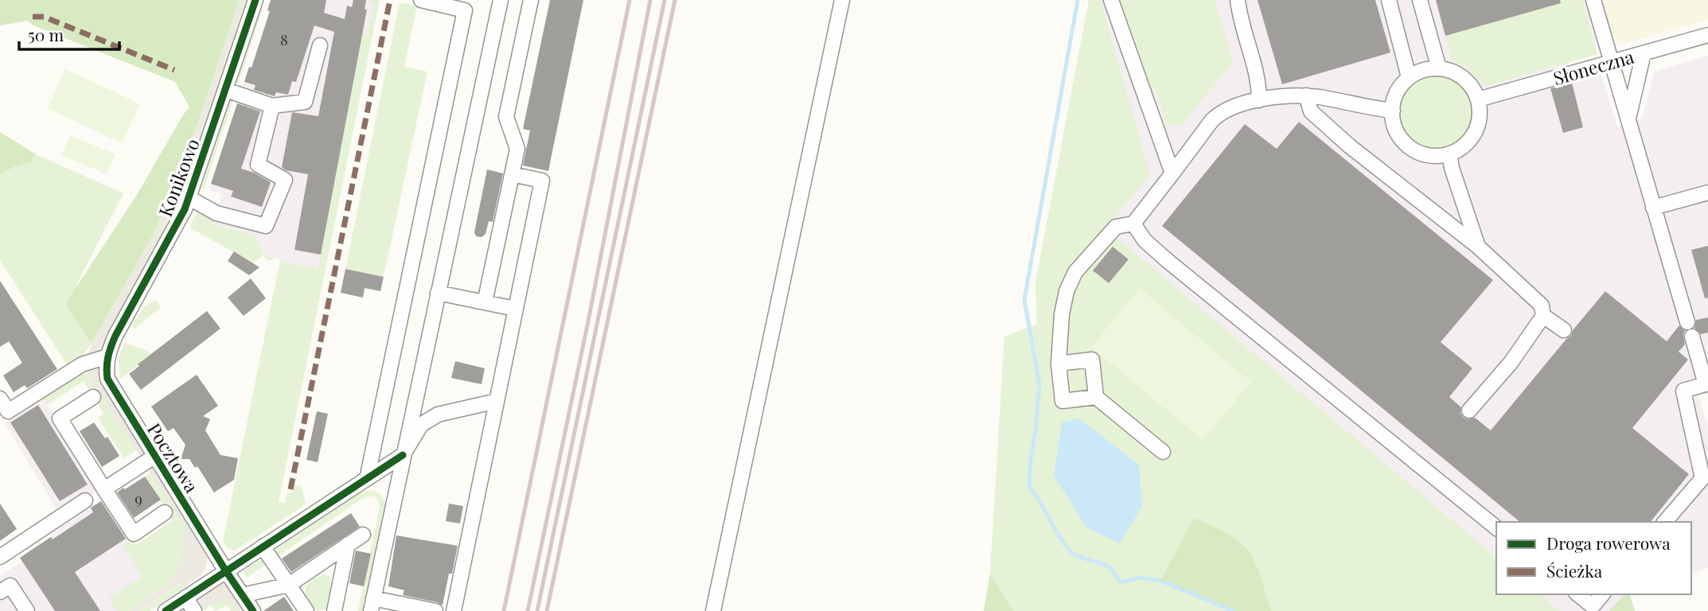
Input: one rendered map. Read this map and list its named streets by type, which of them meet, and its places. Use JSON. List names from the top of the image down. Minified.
{"streets":{"street":["Słoneczna","Konikowo","Pocztowa"]},"crossings":[["Konikowo","Pocztowa"]],"house_numbers":["8","9"],"legend":["Droga rowerowa","Ścieżka"],"scale_bar":"50 m"}
